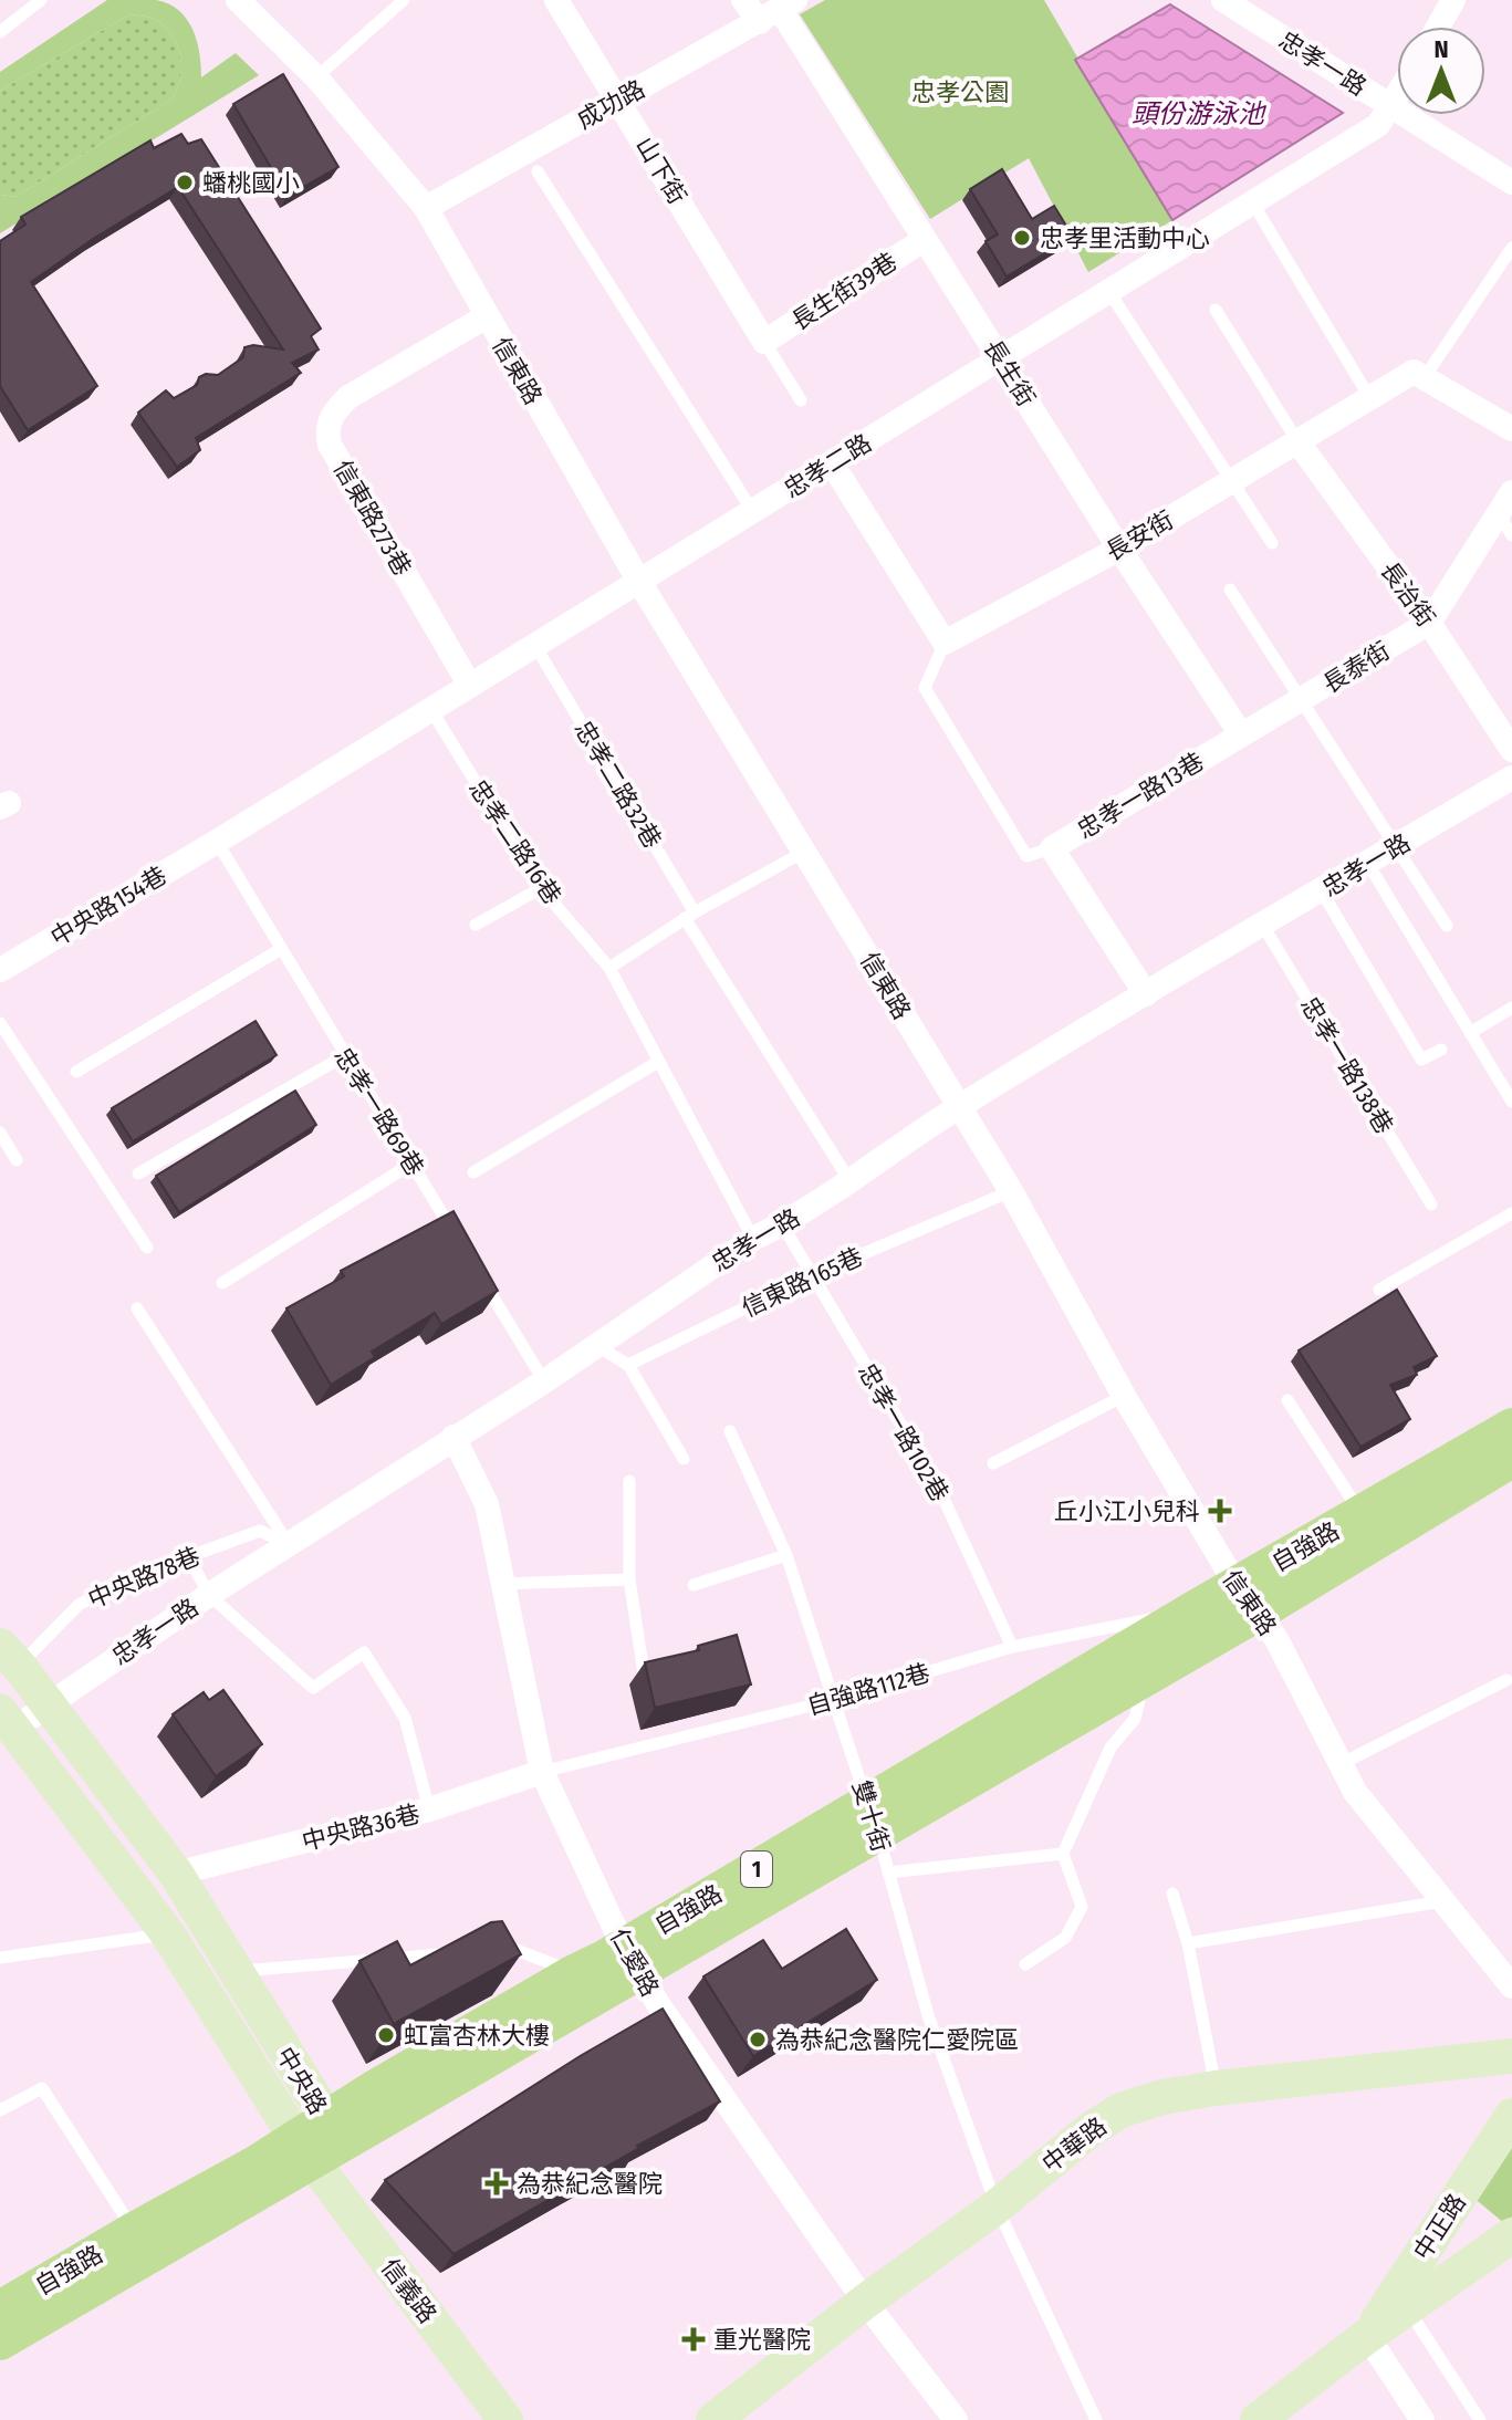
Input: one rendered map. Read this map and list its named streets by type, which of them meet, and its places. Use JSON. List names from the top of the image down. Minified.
{"streets":{"main road":["自強路","1"],"street":["忠孝一路","成功路","山下街","長生街39巷","信東路","長生街","忠孝二路","信東路273巷","長安街","長治街","長泰街","忠孝一路13巷","中央路154巷","中央路36巷","仁愛路","中央路","中華路","中正路","信義路"],"lane":["忠孝二路32巷","忠孝二路16巷","忠孝一路138巷","忠孝一路69巷","信東路165巷","忠孝一路102巷","中央路78巷","自強路112巷","雙十街"]},"crossings":[["忠孝一路","信東路"],["忠孝一路","忠孝二路"],["忠孝一路","忠孝二路32巷"],["忠孝一路","忠孝一路13巷"],["忠孝一路","忠孝二路16巷"],["忠孝一路","忠孝一路138巷"],["忠孝一路","忠孝一路102巷"],["忠孝一路","中央路78巷"],["忠孝一路","仁愛路"],["忠孝一路","中央路"],["成功路","山下街"],["成功路","信東路"],["成功路","長生街"],["山下街","長生街39巷"],["長生街39巷","長生街"],["信東路","忠孝二路"],["信東路","信東路273巷"],["信東路","信東路165巷"],["信東路","自強路"],["長生街","忠孝二路"],["長生街","長安街"],["長生街","長泰街"],["長生街","忠孝一路13巷"],["忠孝二路","信東路273巷"],["忠孝二路","忠孝二路32巷"],["忠孝二路","忠孝二路16巷"],["忠孝二路","中央路154巷"],["忠孝二路","忠孝一路69巷"],["長安街","長治街"],["長治街","長泰街"],["長泰街","忠孝一路13巷"],["中央路154巷","忠孝一路69巷"],["信東路165巷","忠孝一路102巷"],["忠孝一路102巷","自強路112巷"],["自強路","自強路112巷"],["自強路","雙十街"],["自強路","仁愛路"],["自強路","中央路"],["自強路","信義路"],["中央路78巷","中央路"],["自強路112巷","雙十街"],["自強路112巷","中央路36巷"],["自強路112巷","仁愛路"],["雙十街","中華路"],["中央路36巷","仁愛路"],["中央路36巷","中央路"],["仁愛路","中華路"],["中央路","信義路"]],"water":["頭份游泳池"],"parks":["忠孝公園"],"places":{"other":["蟠桃國小","忠孝里活動中心","虹富杏林大樓","為恭紀念醫院仁愛院區"],"health":["丘小江小兒科","為恭紀念醫院","重光醫院"]},"north":"top"}
